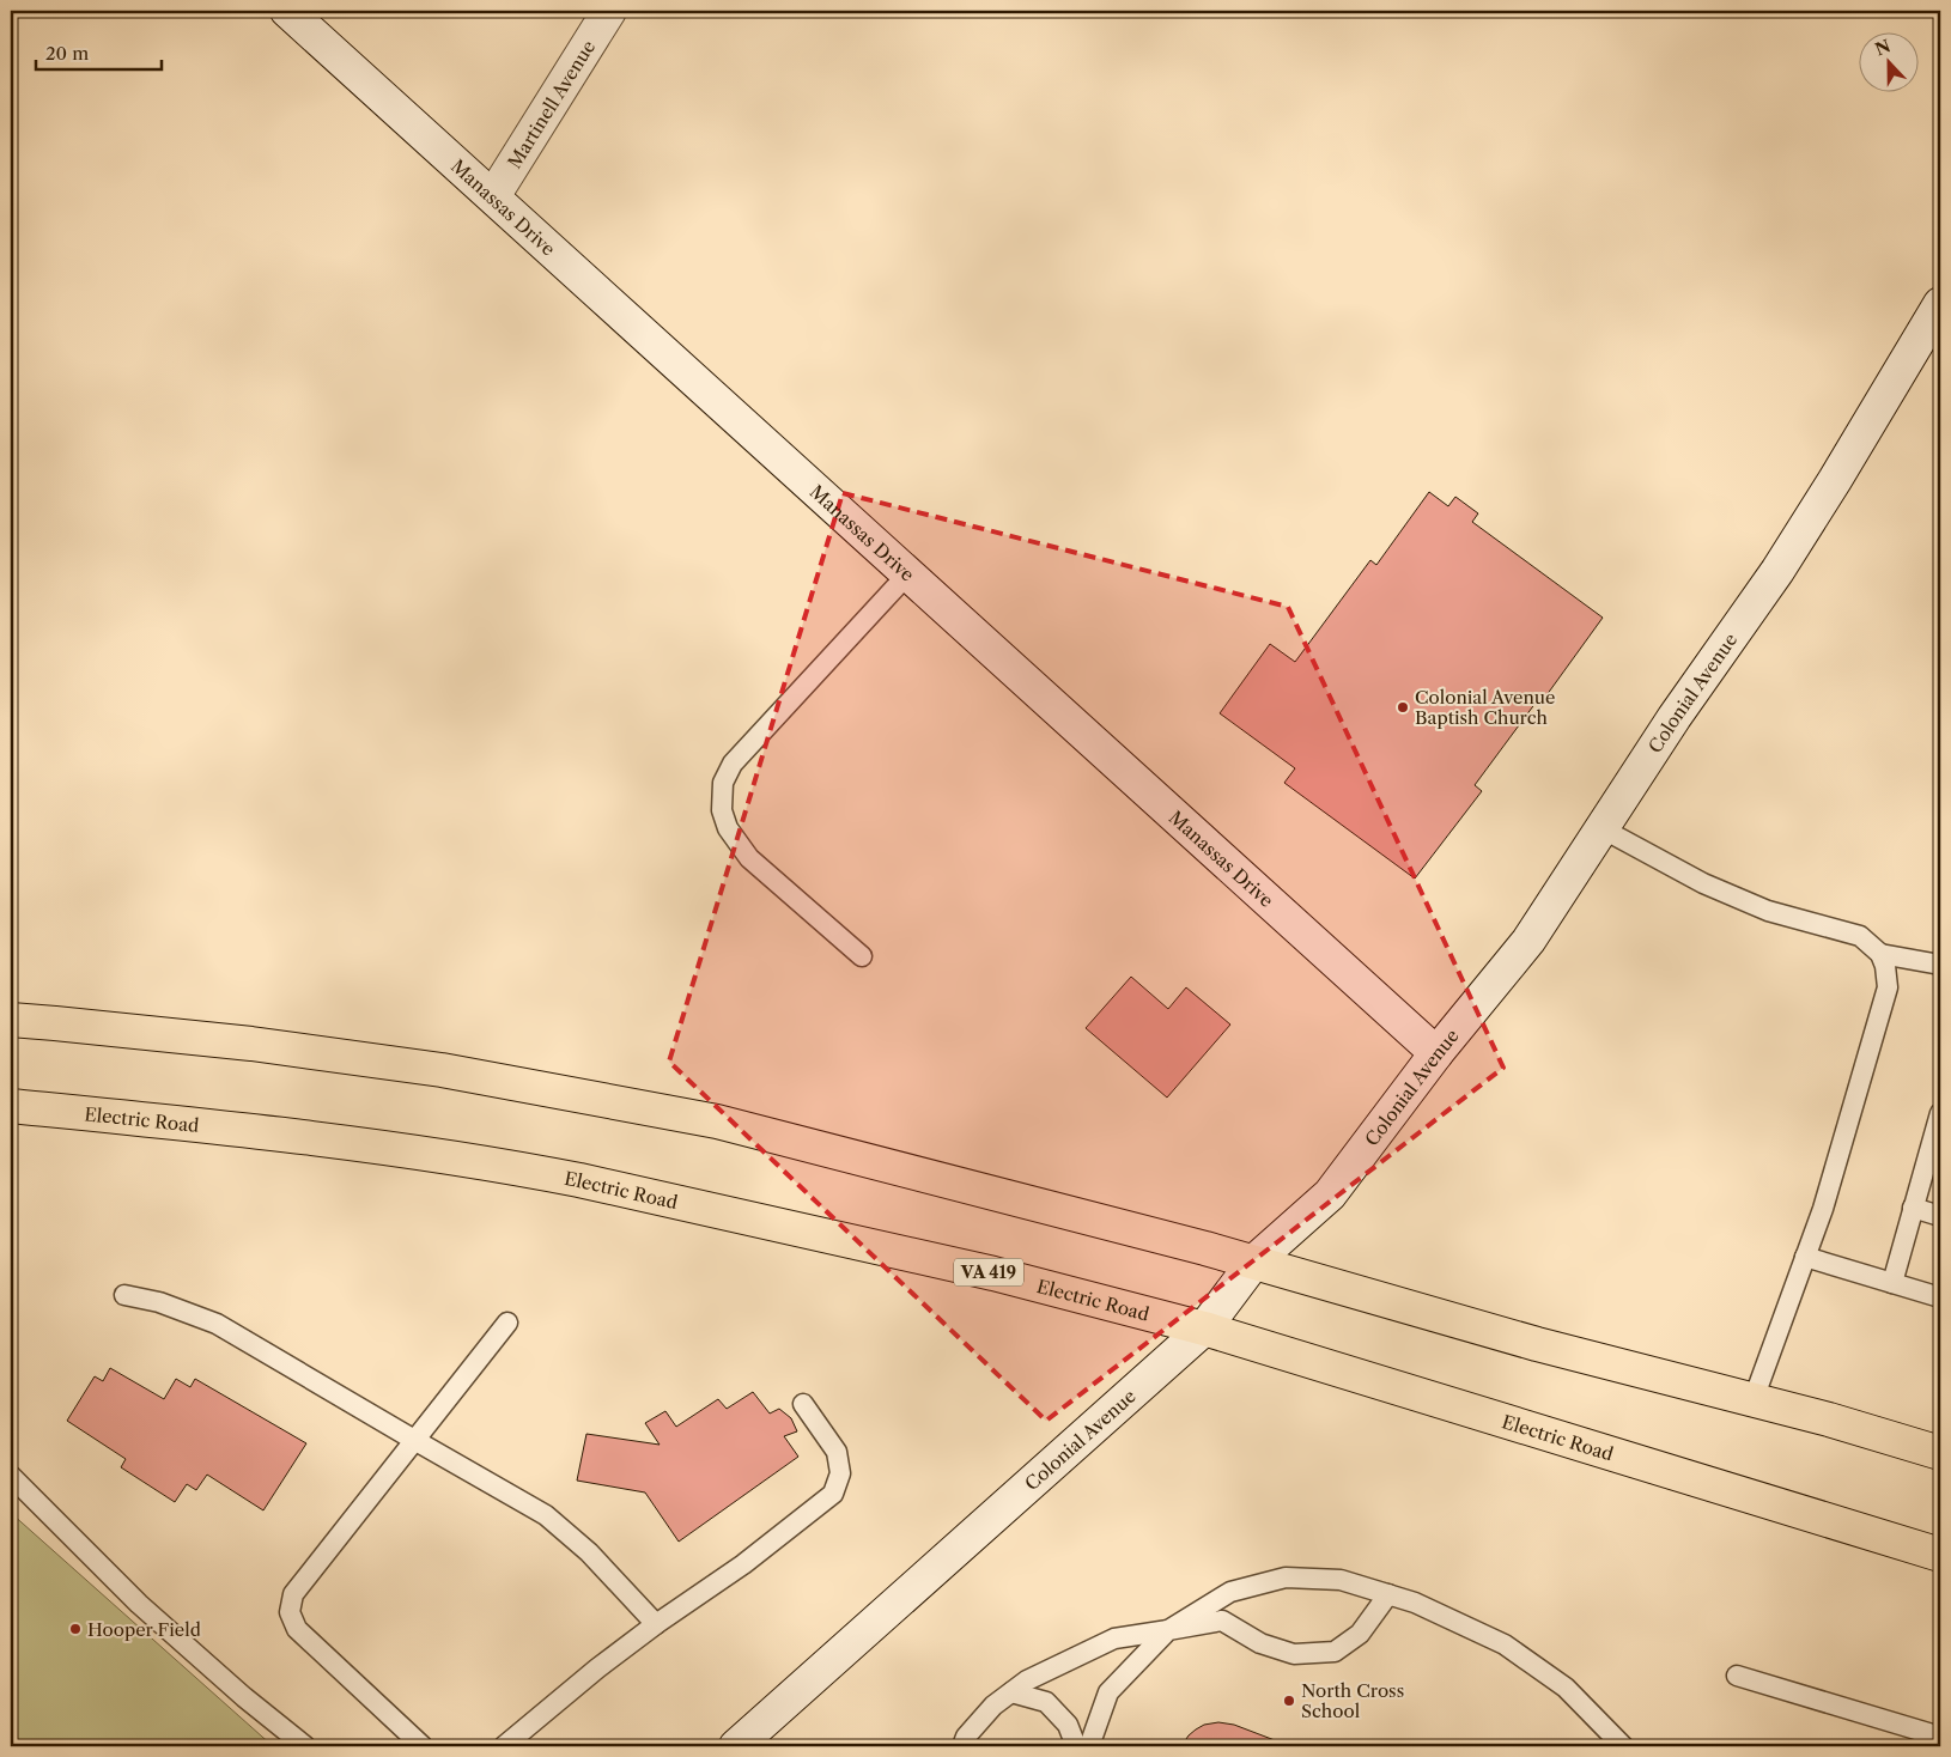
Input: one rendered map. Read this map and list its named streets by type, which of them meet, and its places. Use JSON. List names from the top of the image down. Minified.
{"streets":{"main road":["Martinell Avenue","Manassas Drive","Colonial Avenue","Electric Road","VA 419"]},"crossings":[["Martinell Avenue","Manassas Drive"],["Manassas Drive","Colonial Avenue"],["Colonial Avenue","Electric Road"]],"places":["Colonial Avenue Baptish Church","Hooper Field","North Cross School"],"scale_bar":"20 m","north":"top"}
